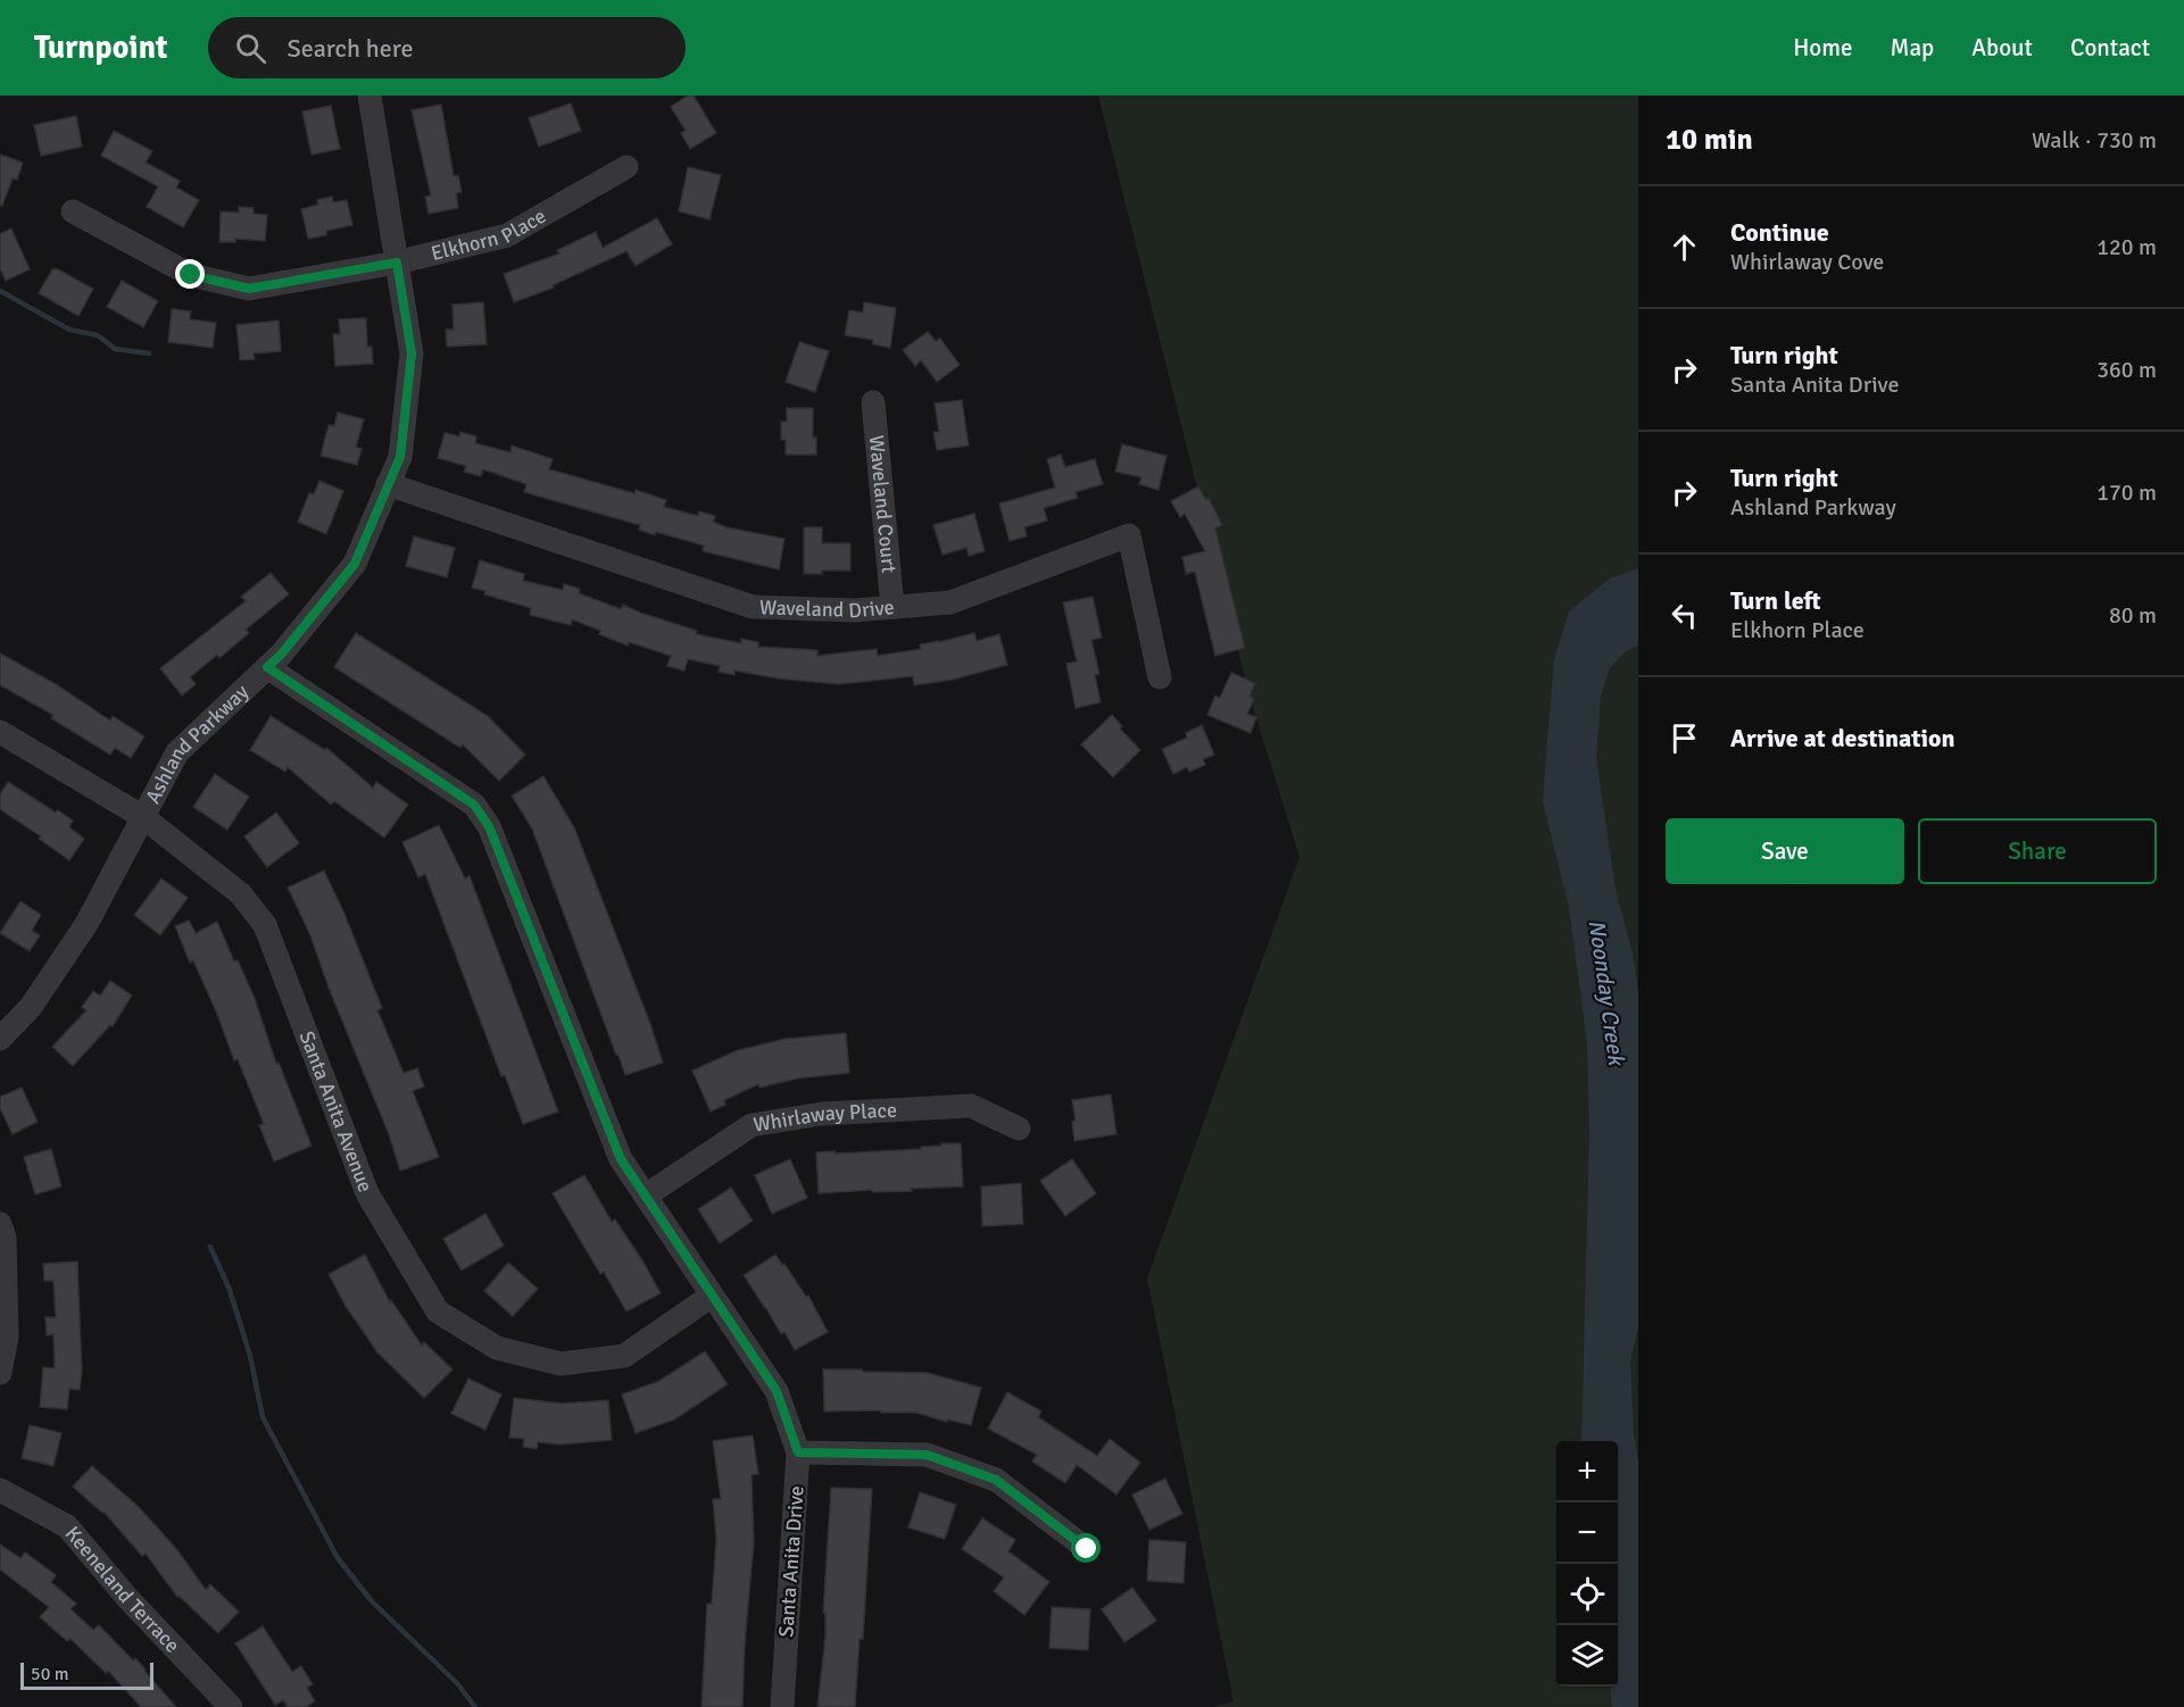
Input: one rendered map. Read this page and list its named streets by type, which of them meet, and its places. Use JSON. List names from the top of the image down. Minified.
{"streets":{"street":["Elkhorn Place","Waveland Court","Waveland Drive","Ashland Parkway","Santa Anita Avenue","Whirlaway Place","Santa Anita Drive","Keeneland Terrace"]},"crossings":[["Elkhorn Place","Ashland Parkway"],["Waveland Court","Waveland Drive"],["Waveland Drive","Ashland Parkway"],["Ashland Parkway","Santa Anita Avenue"],["Ashland Parkway","Santa Anita Drive"],["Santa Anita Avenue","Santa Anita Drive"],["Whirlaway Place","Santa Anita Drive"]],"water":["Noonday Creek"],"scale_bar":"50 m","page":{"header":"Turnpoint","search":"Search here","nav":["Home","Map","About","Contact"],"heading":["10 min","Walk · 730 m"],"list":[["Continue","Whirlaway Cove","120 m"],["Turn right","Santa Anita Drive","360 m"],["Turn right","Ashland Parkway","170 m"],["Turn left","Elkhorn Place","80 m"],"Arrive at destination"],"buttons":["Save","Share"],"map_buttons":["+","−"],"scale":"50 m"}}
